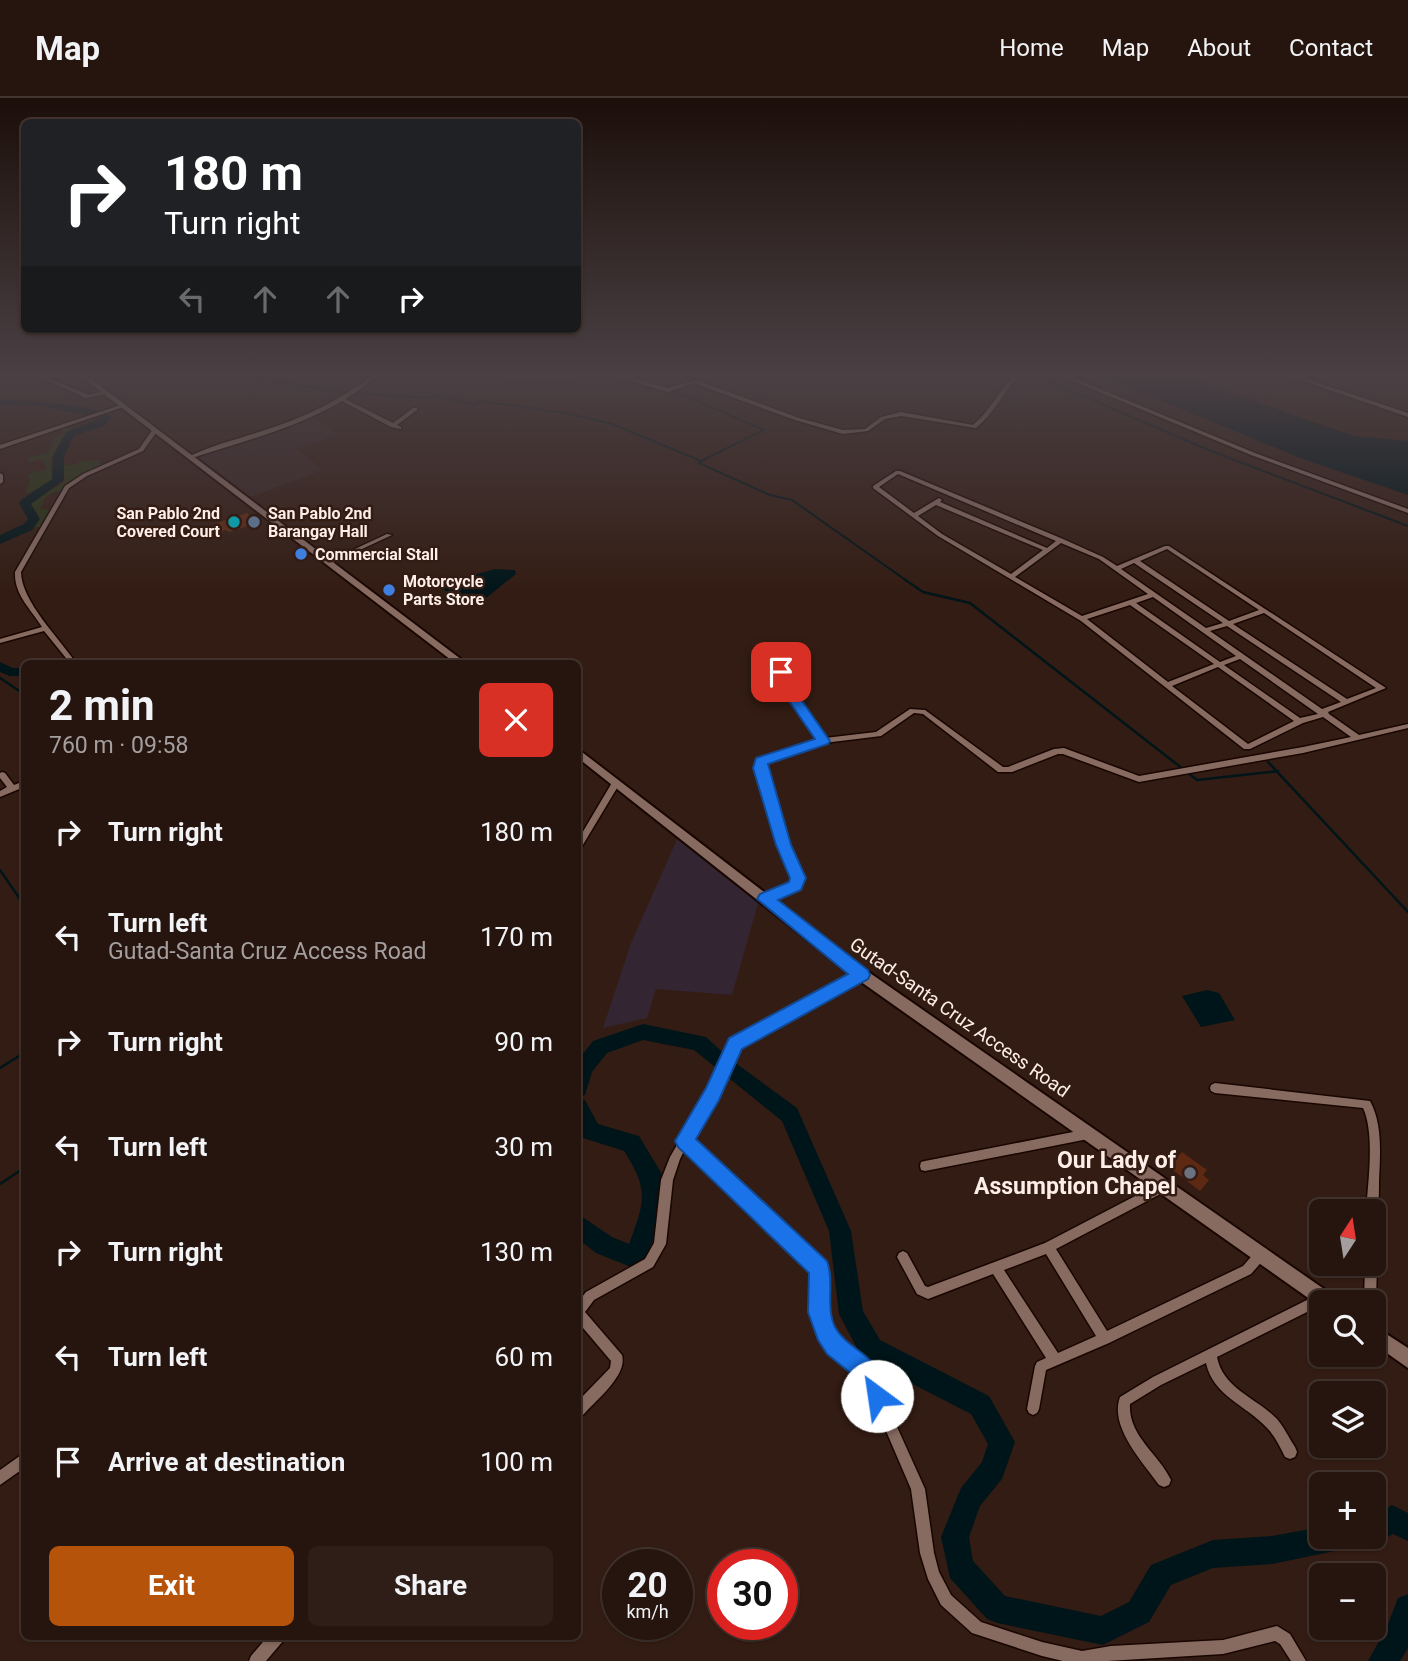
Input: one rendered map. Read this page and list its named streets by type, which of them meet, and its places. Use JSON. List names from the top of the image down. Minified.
{"streets":{"main road":["Gutad-Santa Cruz Access Road"]},"places":["San Pablo 2nd Covered Court","San Pablo 2nd Barangay Hall","Commercial Stall","Motorcycle Parts Store","Our Lady of Assumption Chapel"],"north":"top","page":{"header":"Map","nav":["Home","Map","About","Contact"],"turn":["180 m","Turn right"],"heading":["2 min","760 m · 09:58"],"list":[{"name":"Turn right","value":"180 m"},{"name":"Turn left","note":"Gutad-Santa Cruz Access Road","value":"170 m"},{"name":"Turn right","value":"90 m"},{"name":"Turn left","value":"30 m"},{"name":"Turn right","value":"130 m"},{"name":"Turn left","value":"60 m"},{"name":"Arrive at destination","value":"100 m"}],"map_buttons":["+","−"],"buttons":["Exit","Share"],"speed":"20 km/h","limit":"30"}}
